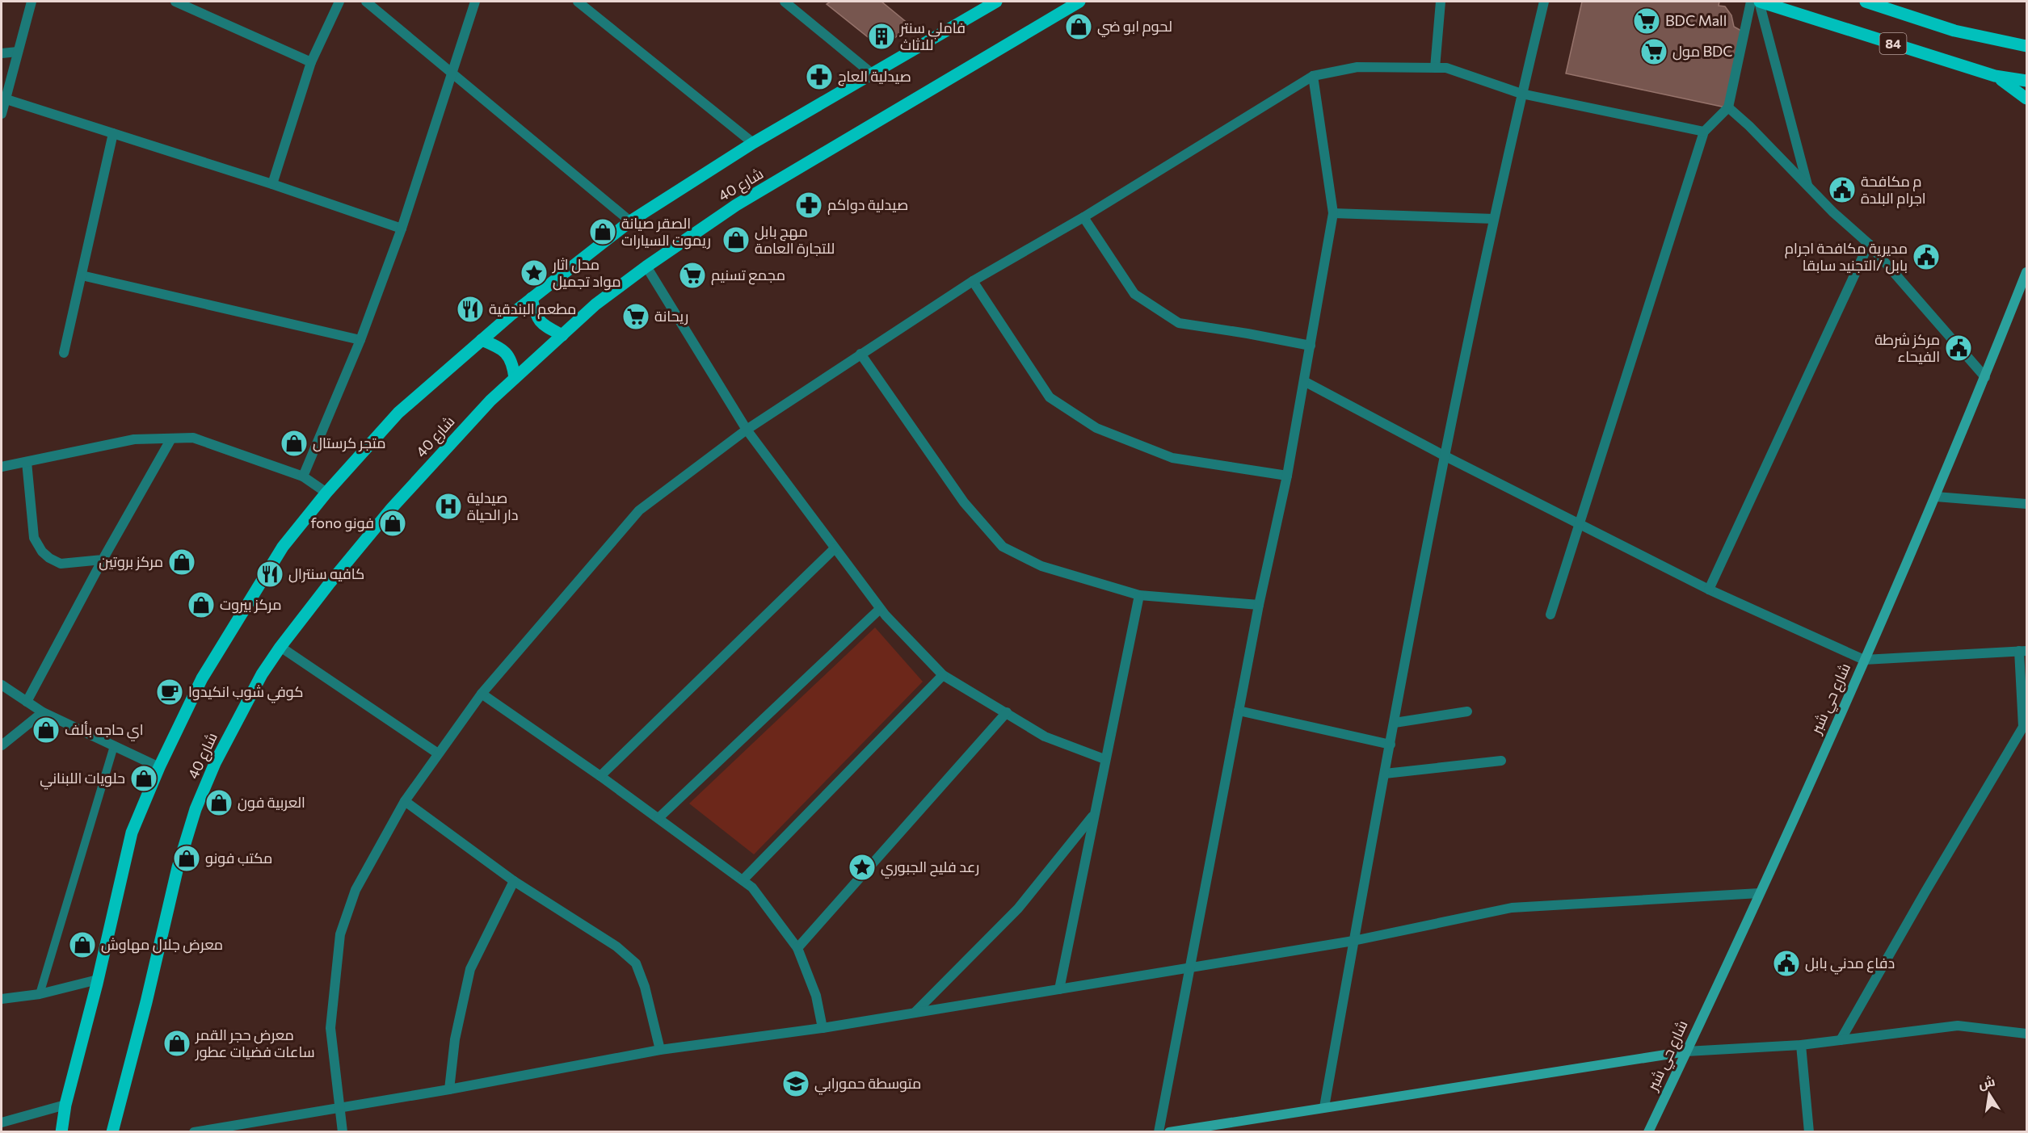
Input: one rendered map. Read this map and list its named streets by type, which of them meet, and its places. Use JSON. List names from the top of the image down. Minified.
{"streets":{"main road":["84","شارع 40","شارع حي شبر"]},"places":{"supermarket":["BDC Mall","مول BDC","مجمع تسنيم","ريحانة"],"shop":["لحوم ابو ضي","الصقر صيانة ريموت السيارات","مهج بابل للتجارة العامة","متجر كرستال","fono فونو","مركز بروتين","مركز بيروت","اي حاجه بألف","حلويات اللبناني","العربية فون","مكتب فونو","معرض جلال مهاوش","معرض حجر القمر ساعات فضيات عطور"],"building":["فاملي سنتر للاثاث"],"pharmacy":["صيدلية العاج","صيدلية دواكم"],"public building":["م مكافحة اجرام البلدة","مديرية مكافحة اجرام بابل /التجنيد سابقا","مركز شرطة الفيحاء","دفاع مدني بابل"],"place":["محل اثار مواد تجميل","رعد فليح الجبوري"],"restaurant":["مطعم البندقية","كافيه سنترال"],"hospital":["صيدلية دار الحياة"],"cafe":["كوفي شوب انكيدوا"],"school or university":["متوسطة حمورابي"]},"north":"top"}
